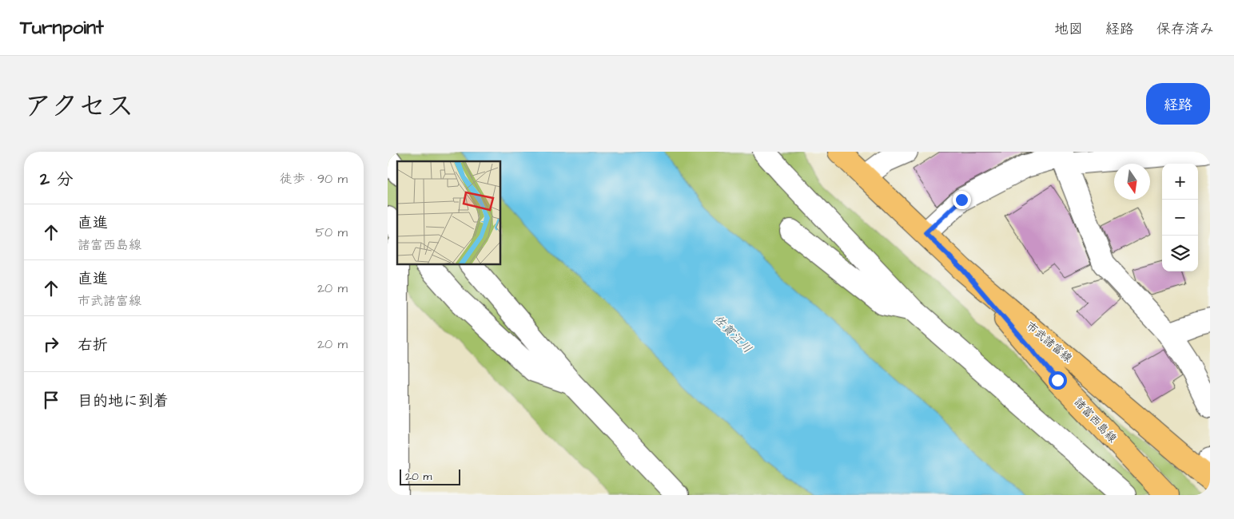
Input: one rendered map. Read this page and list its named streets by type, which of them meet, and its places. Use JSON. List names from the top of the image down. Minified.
{"streets":{"main road":["市武諸富線","諸富西島線"]},"crossings":[["市武諸富線","諸富西島線"]],"water":["佐賀江川"],"scale_bar":"20 m","north":"bottom","page":{"header":"Turnpoint","nav":["地図","経路","保存済み"],"title":"アクセス","buttons":"経路","heading":["2 分","徒歩 · 90 m"],"map_buttons":["+","−"],"list":[["直進","諸富西島線","50 m"],["直進","市武諸富線","20 m"],["右折","20 m"],"目的地に到着"],"scale":"20 m"}}
